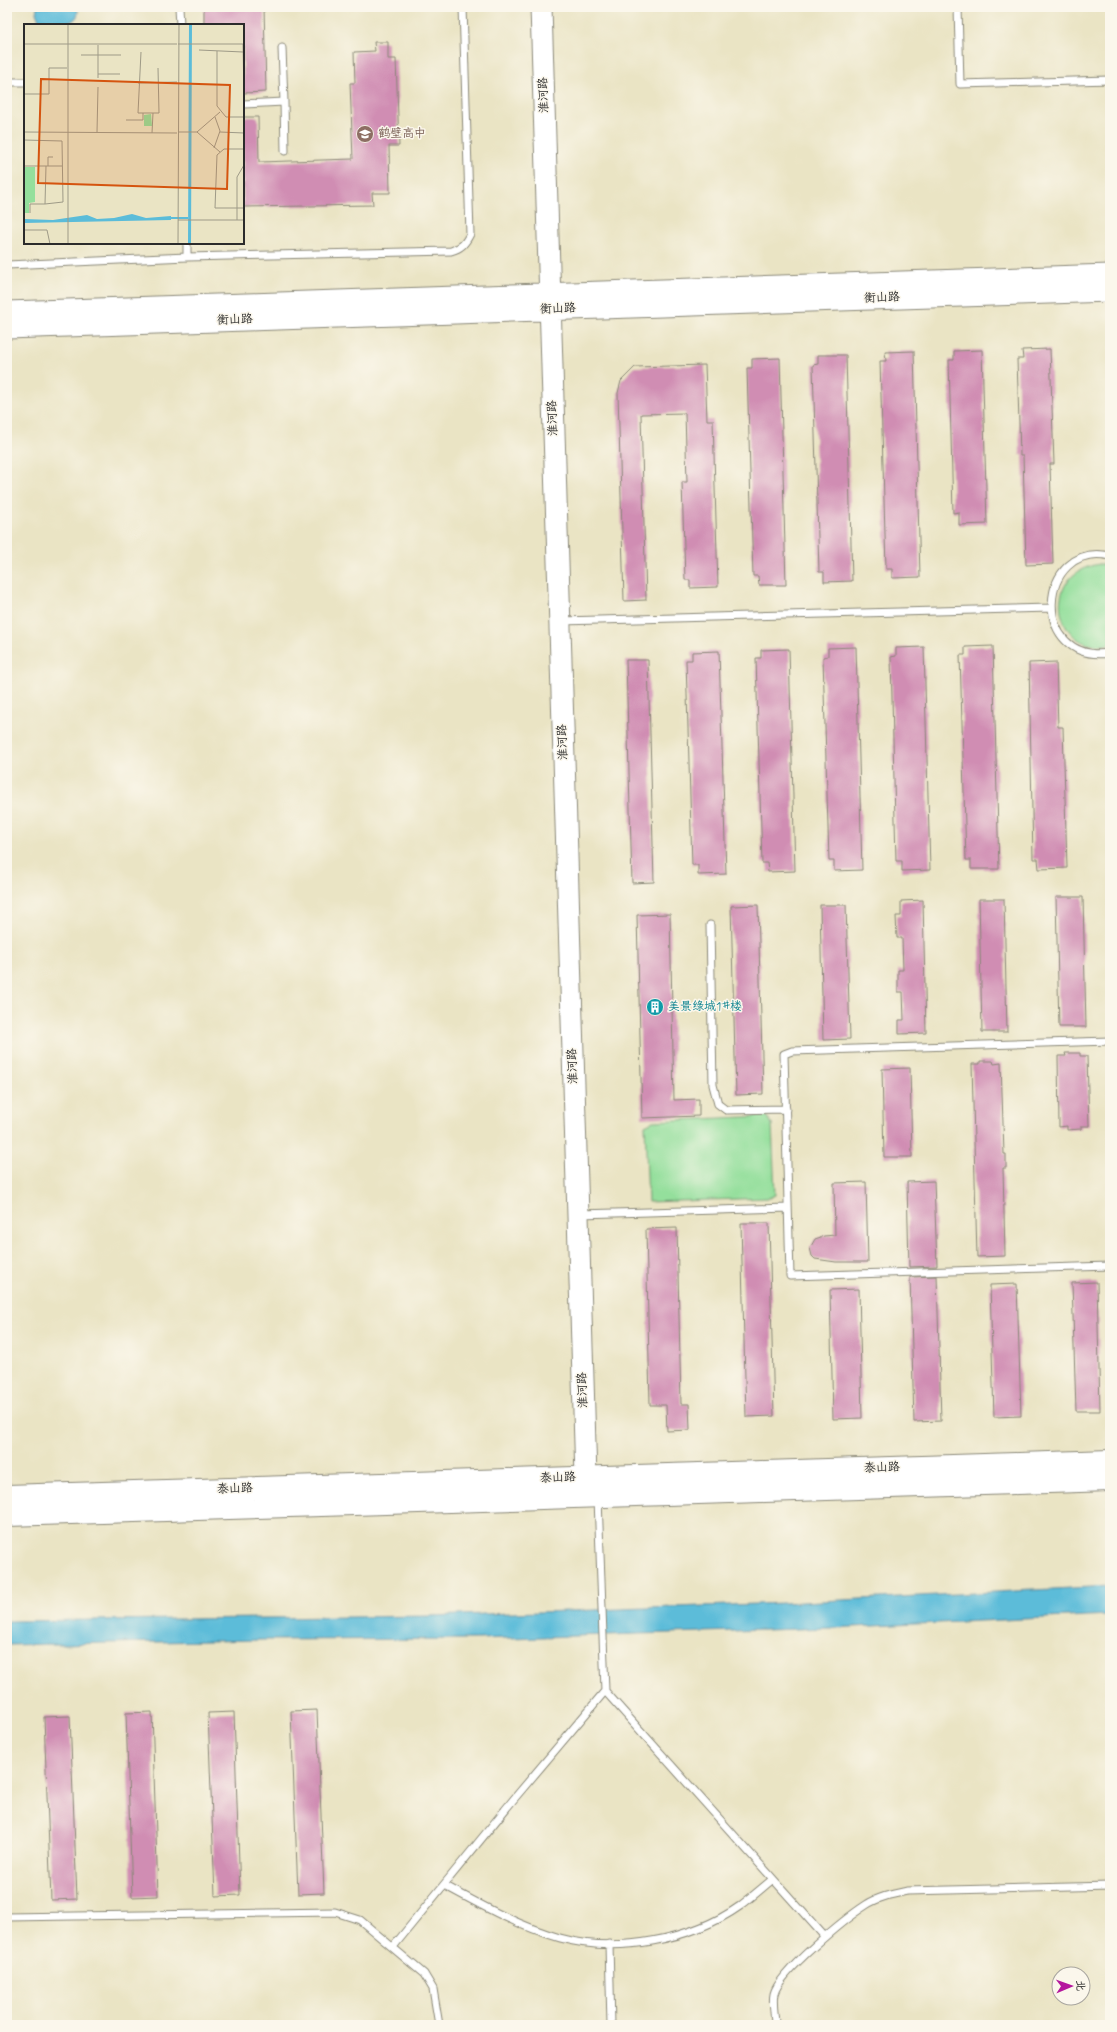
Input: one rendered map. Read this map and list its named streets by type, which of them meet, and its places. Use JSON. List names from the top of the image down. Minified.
{"streets":{"main road":["泰山路"],"street":["淮河路","衡山路"]},"crossings":[["淮河路","衡山路"],["淮河路","泰山路"]],"places":{"school or university":["鹤壁高中"],"building":["美景绿城1#楼"]},"north":"right"}
